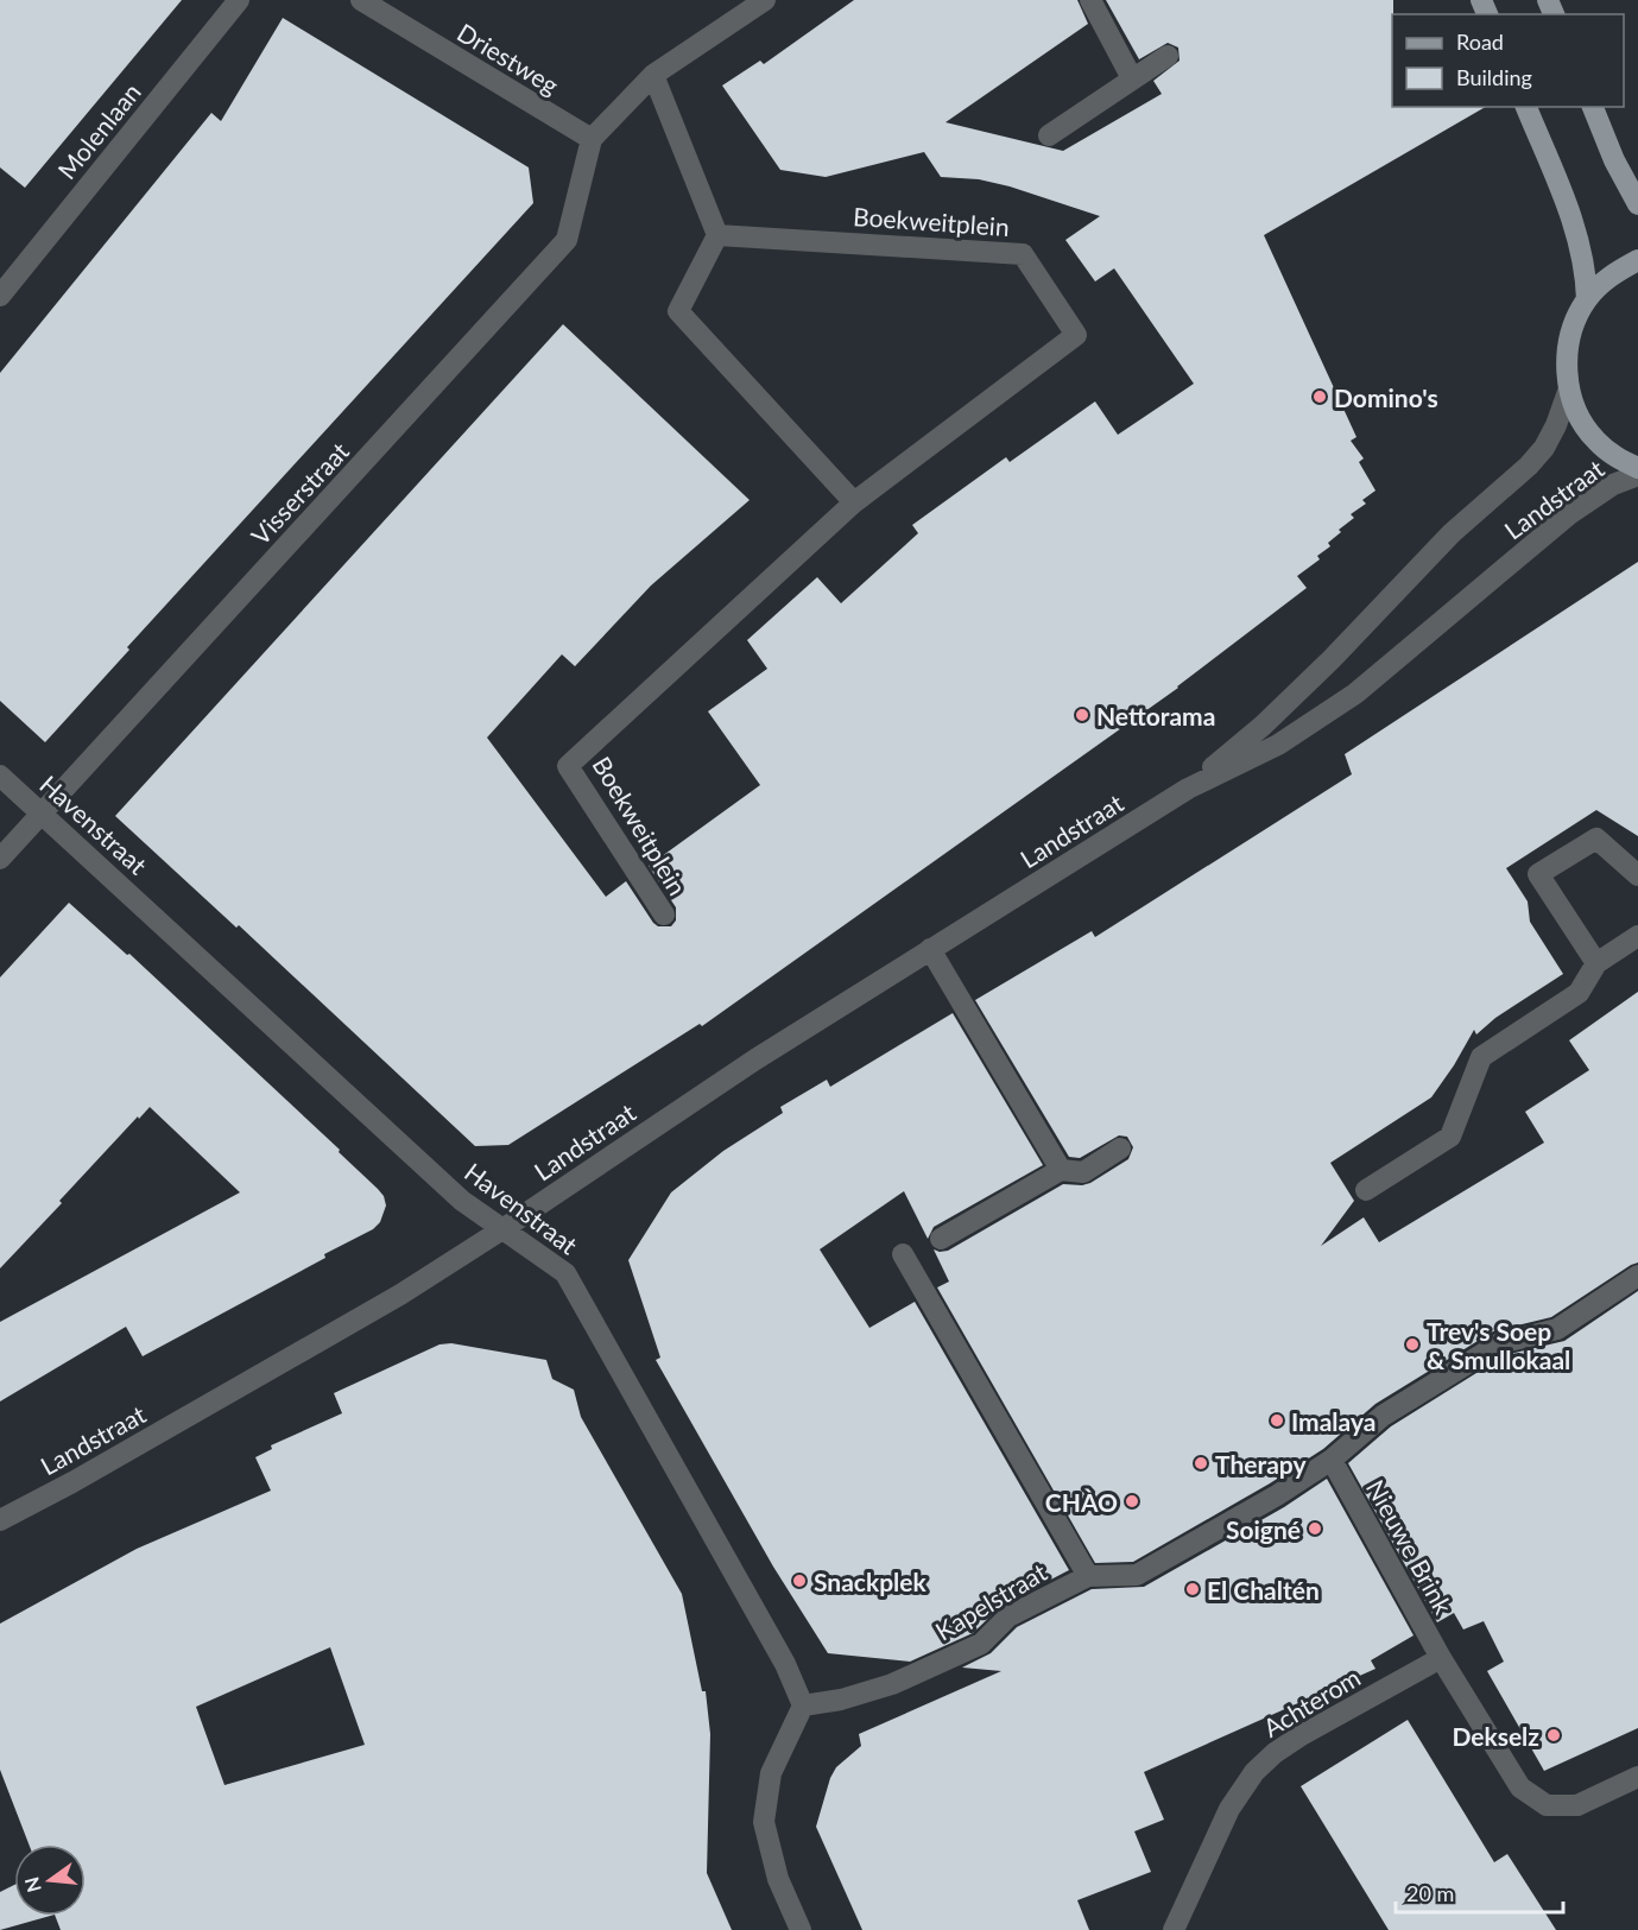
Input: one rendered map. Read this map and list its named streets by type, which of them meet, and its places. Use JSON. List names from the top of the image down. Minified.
{"streets":{"street":["Driestweg","Molenlaan","Boekweitplein","Visserstraat","Landstraat","Havenstraat","Nieuwe Brink","Kapelstraat","Achterom"]},"crossings":[["Driestweg","Visserstraat"],["Visserstraat","Havenstraat"],["Landstraat","Havenstraat"],["Havenstraat","Kapelstraat"],["Nieuwe Brink","Kapelstraat"],["Nieuwe Brink","Achterom"]],"places":["Domino's","Nettorama","Trev's Soep & Smullokaal","Imalaya","Therapy","CHÀO","Soigné","Snackplek","El Chaltén","Dekselz"],"legend":["Road","Building"],"scale_bar":"20 m","north":"left"}
